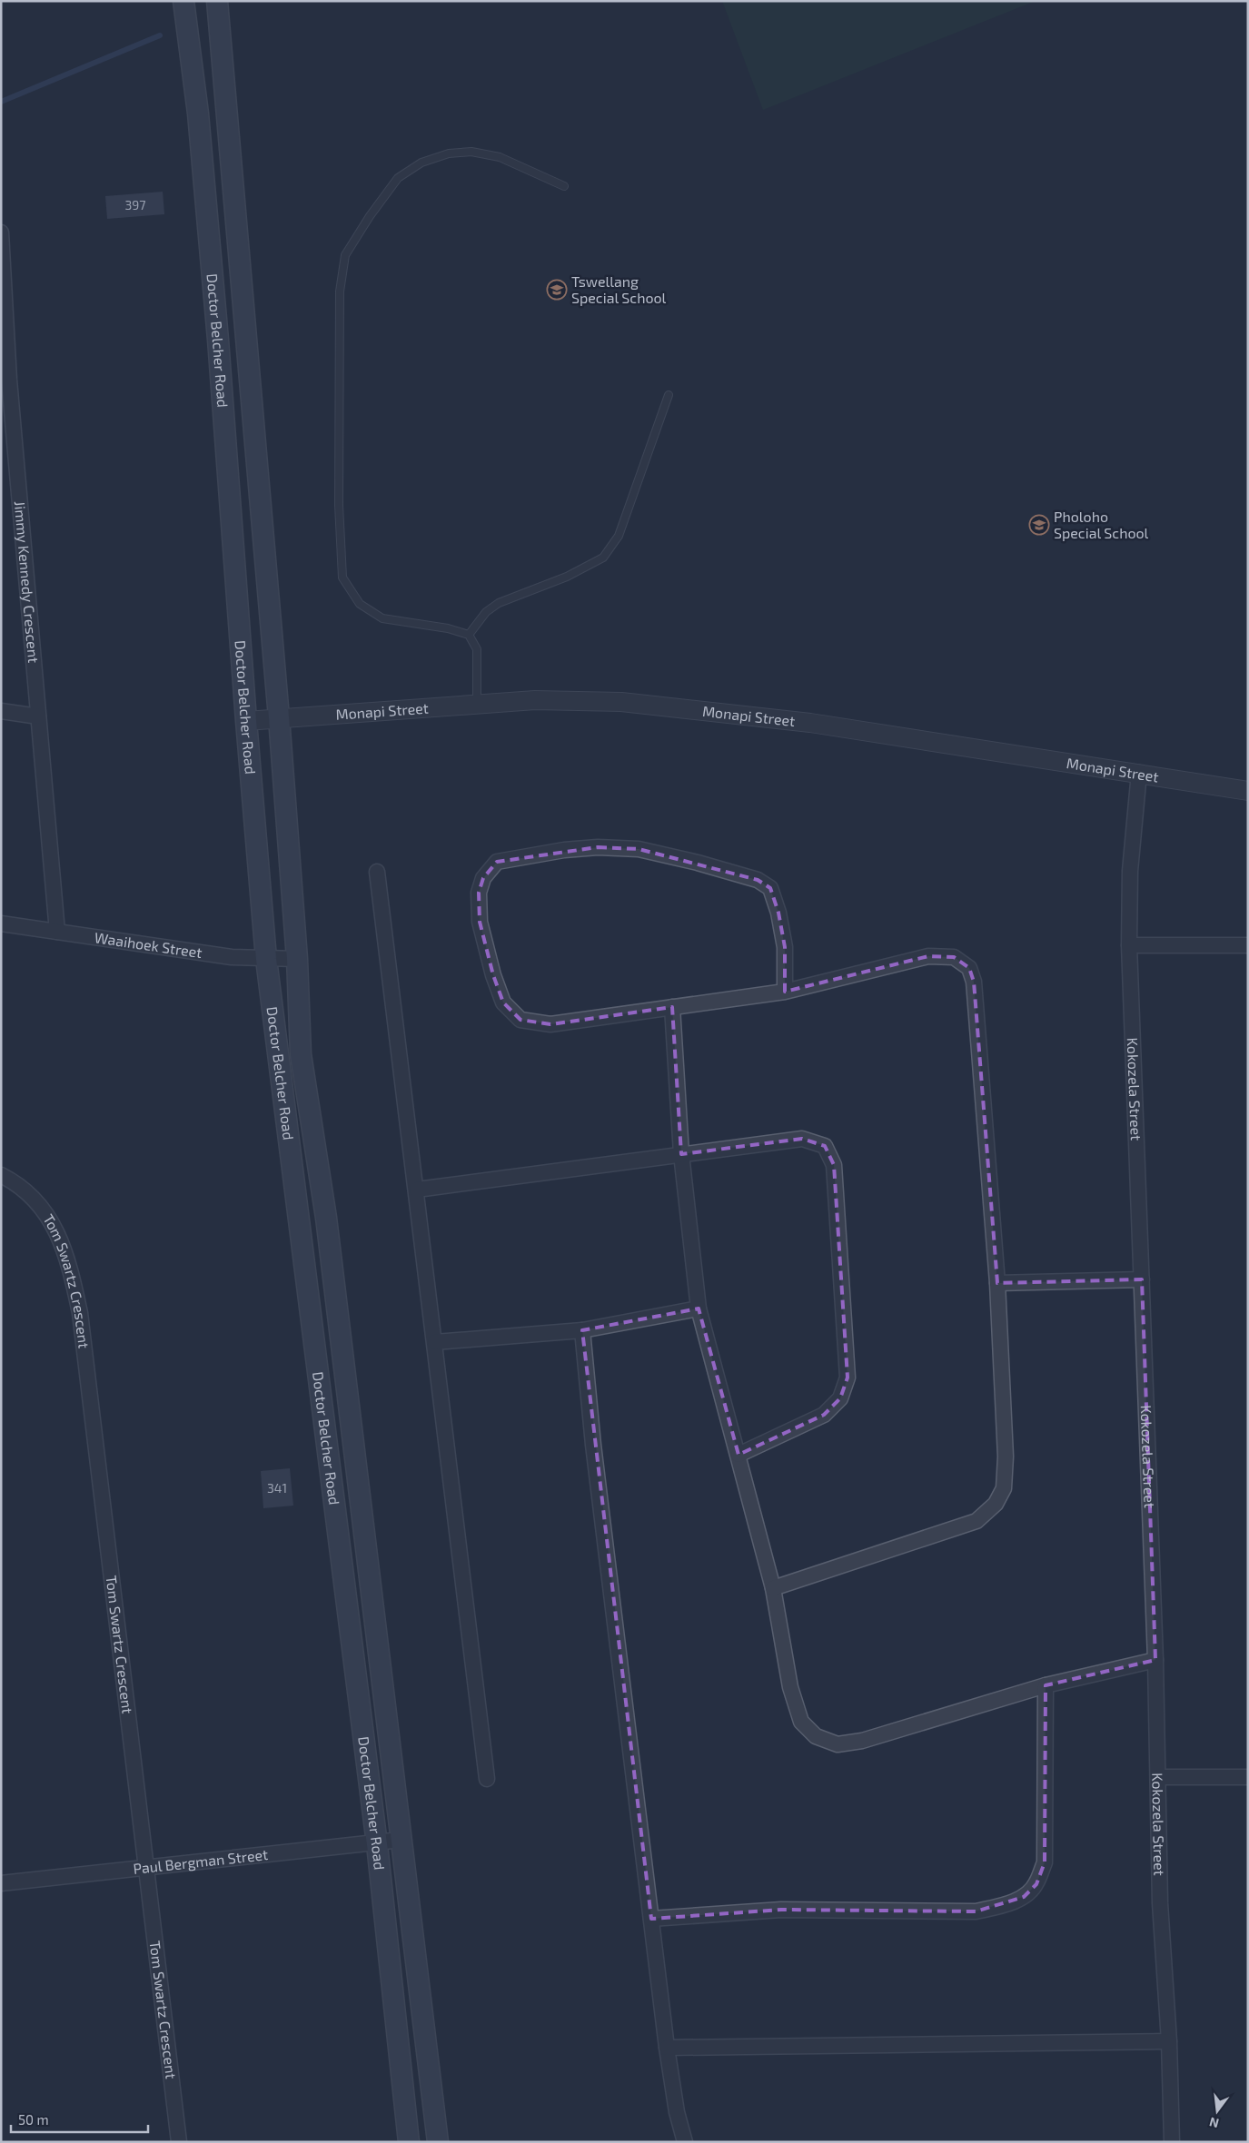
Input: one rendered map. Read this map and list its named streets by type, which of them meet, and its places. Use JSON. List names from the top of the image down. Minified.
{"streets":{"main road":["Doctor Belcher Road"],"street":["Jimmy Kennedy Crescent","Monapi Street","Waaihoek Street","Kokozela Street","Tom Swartz Crescent","Paul Bergman Street"]},"crossings":[["Doctor Belcher Road","Monapi Street"],["Doctor Belcher Road","Waaihoek Street"],["Doctor Belcher Road","Paul Bergman Street"],["Jimmy Kennedy Crescent","Waaihoek Street"],["Monapi Street","Kokozela Street"],["Tom Swartz Crescent","Paul Bergman Street"]],"places":{"school or university":["Tswellang Special School","Pholoho Special School"]},"house_numbers":["397","341"],"scale_bar":"50 m","north":"bottom"}
